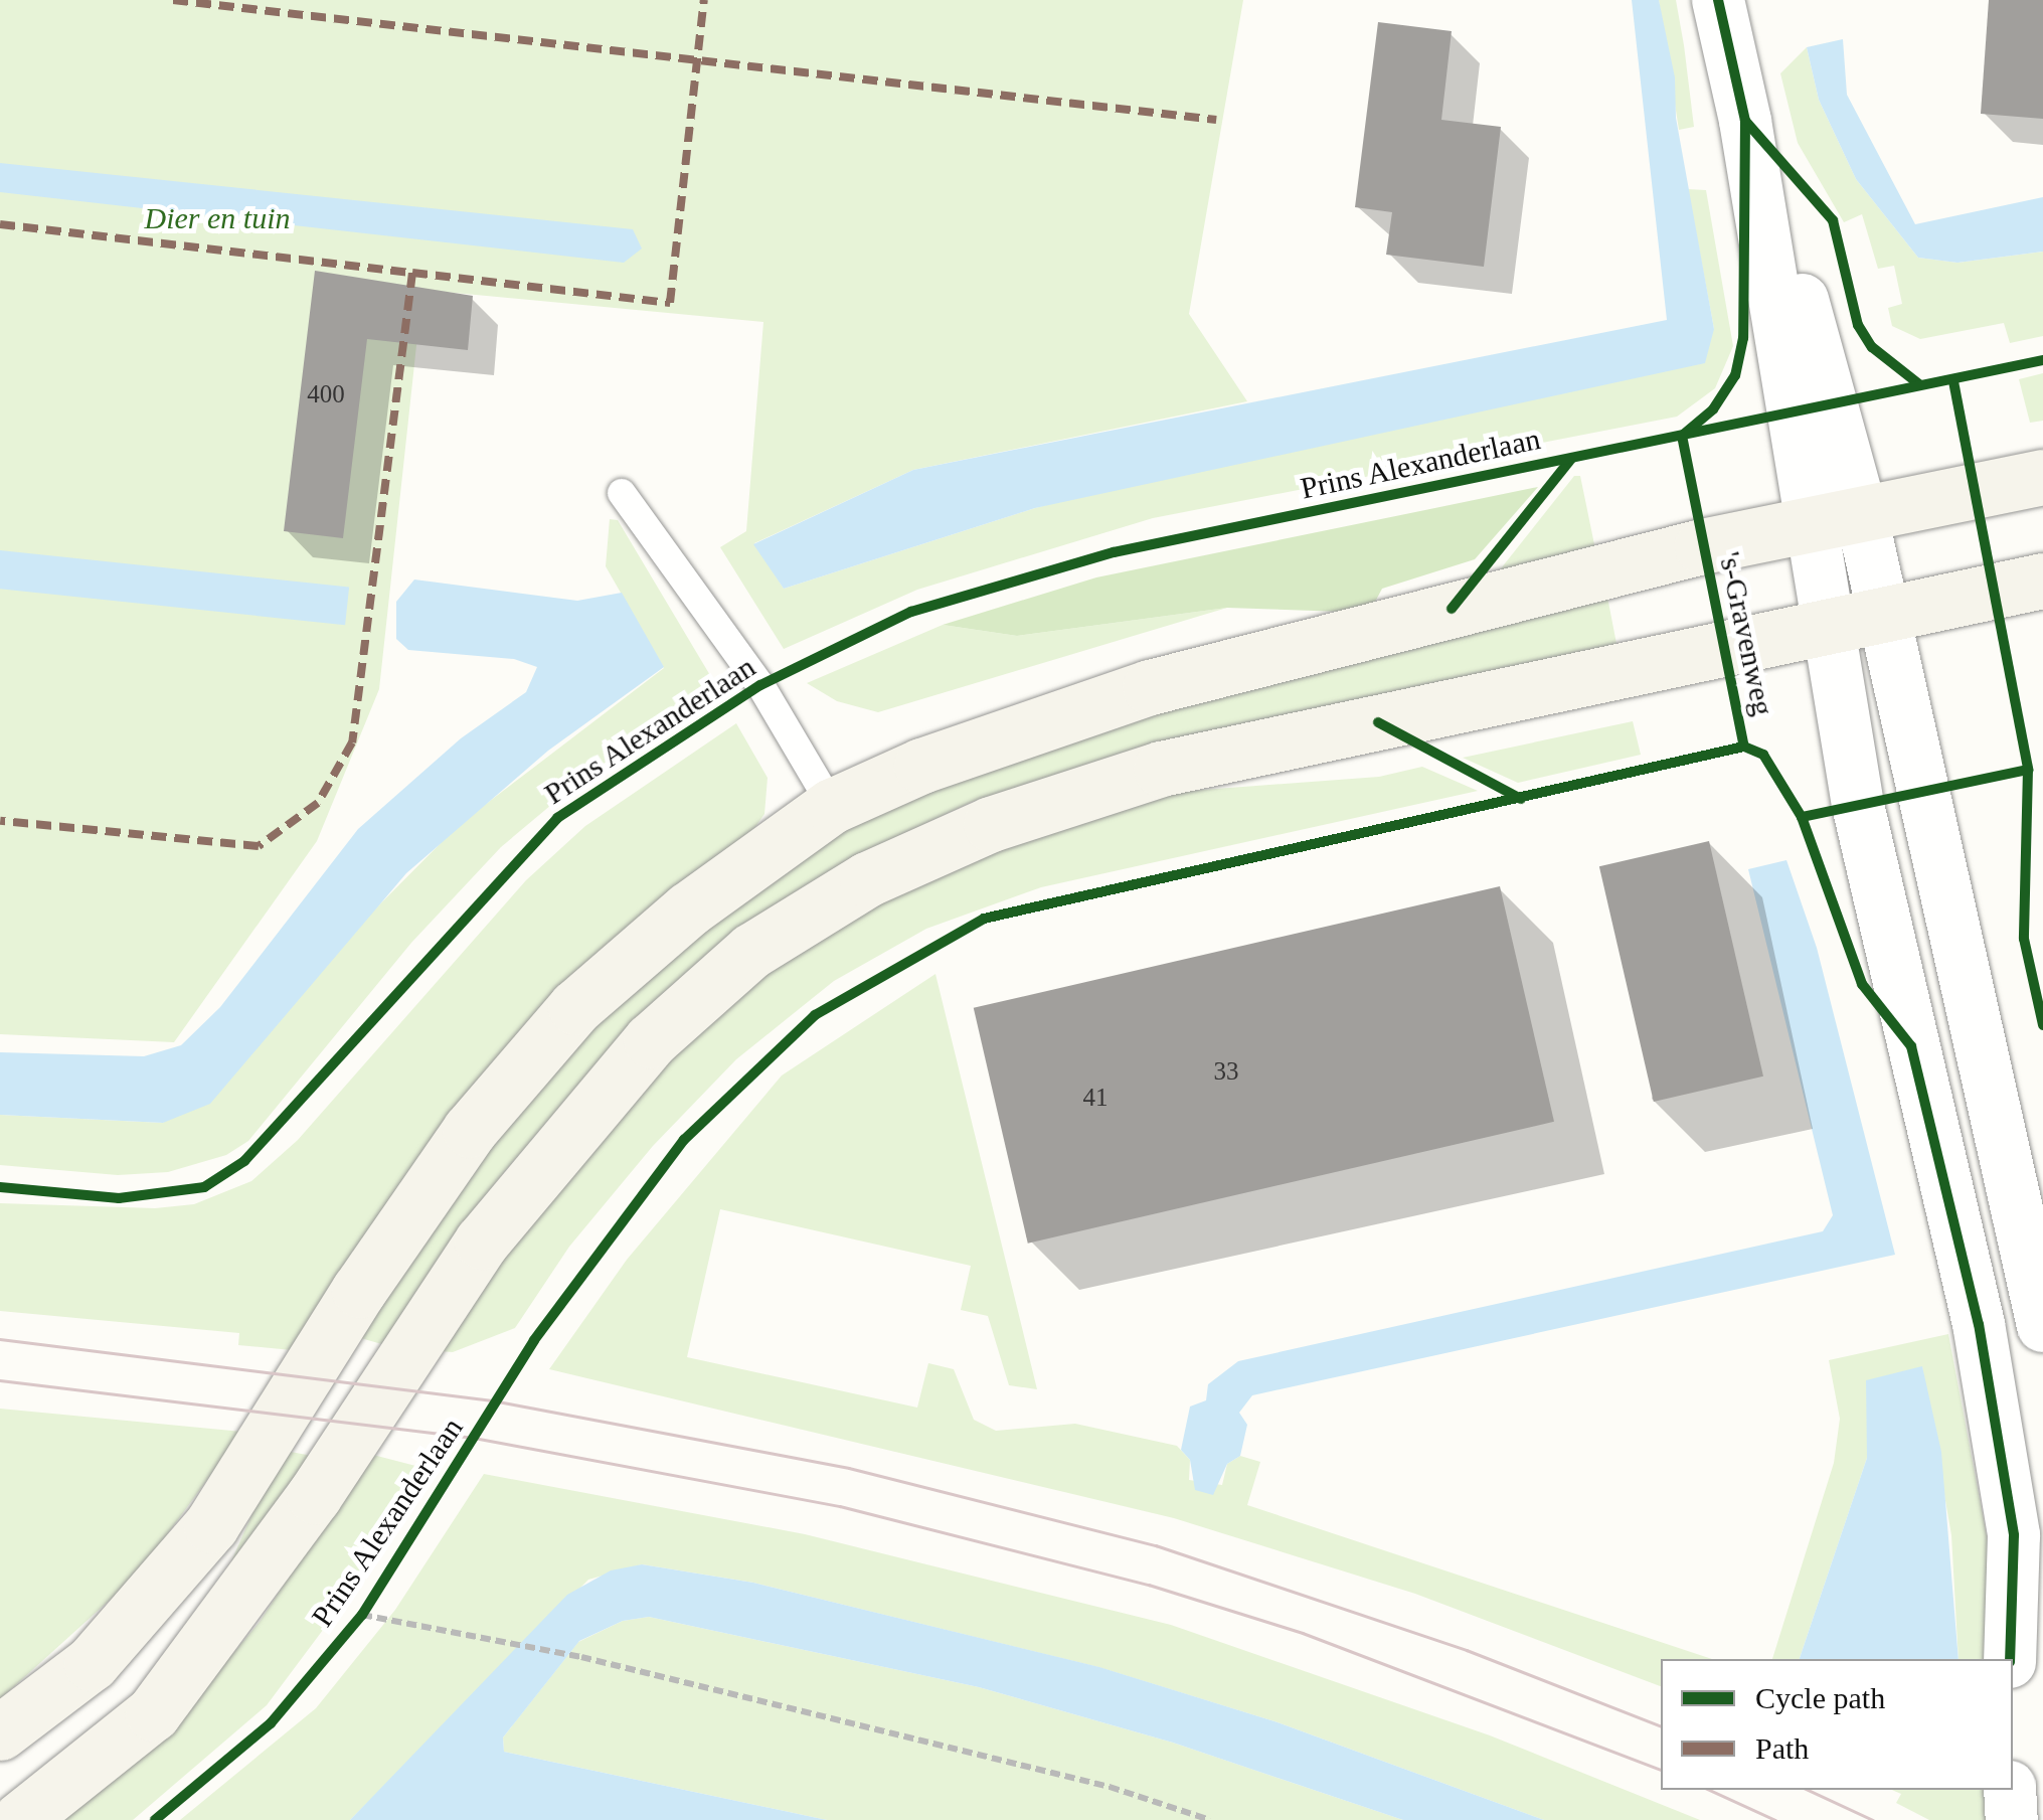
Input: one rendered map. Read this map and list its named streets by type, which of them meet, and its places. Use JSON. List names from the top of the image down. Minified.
{"streets":{"cycle path":["Prins Alexanderlaan","'s-Gravenweg"]},"parks":["Dier en tuin"],"house_numbers":["400","33","41"],"legend":["Cycle path","Path"]}
